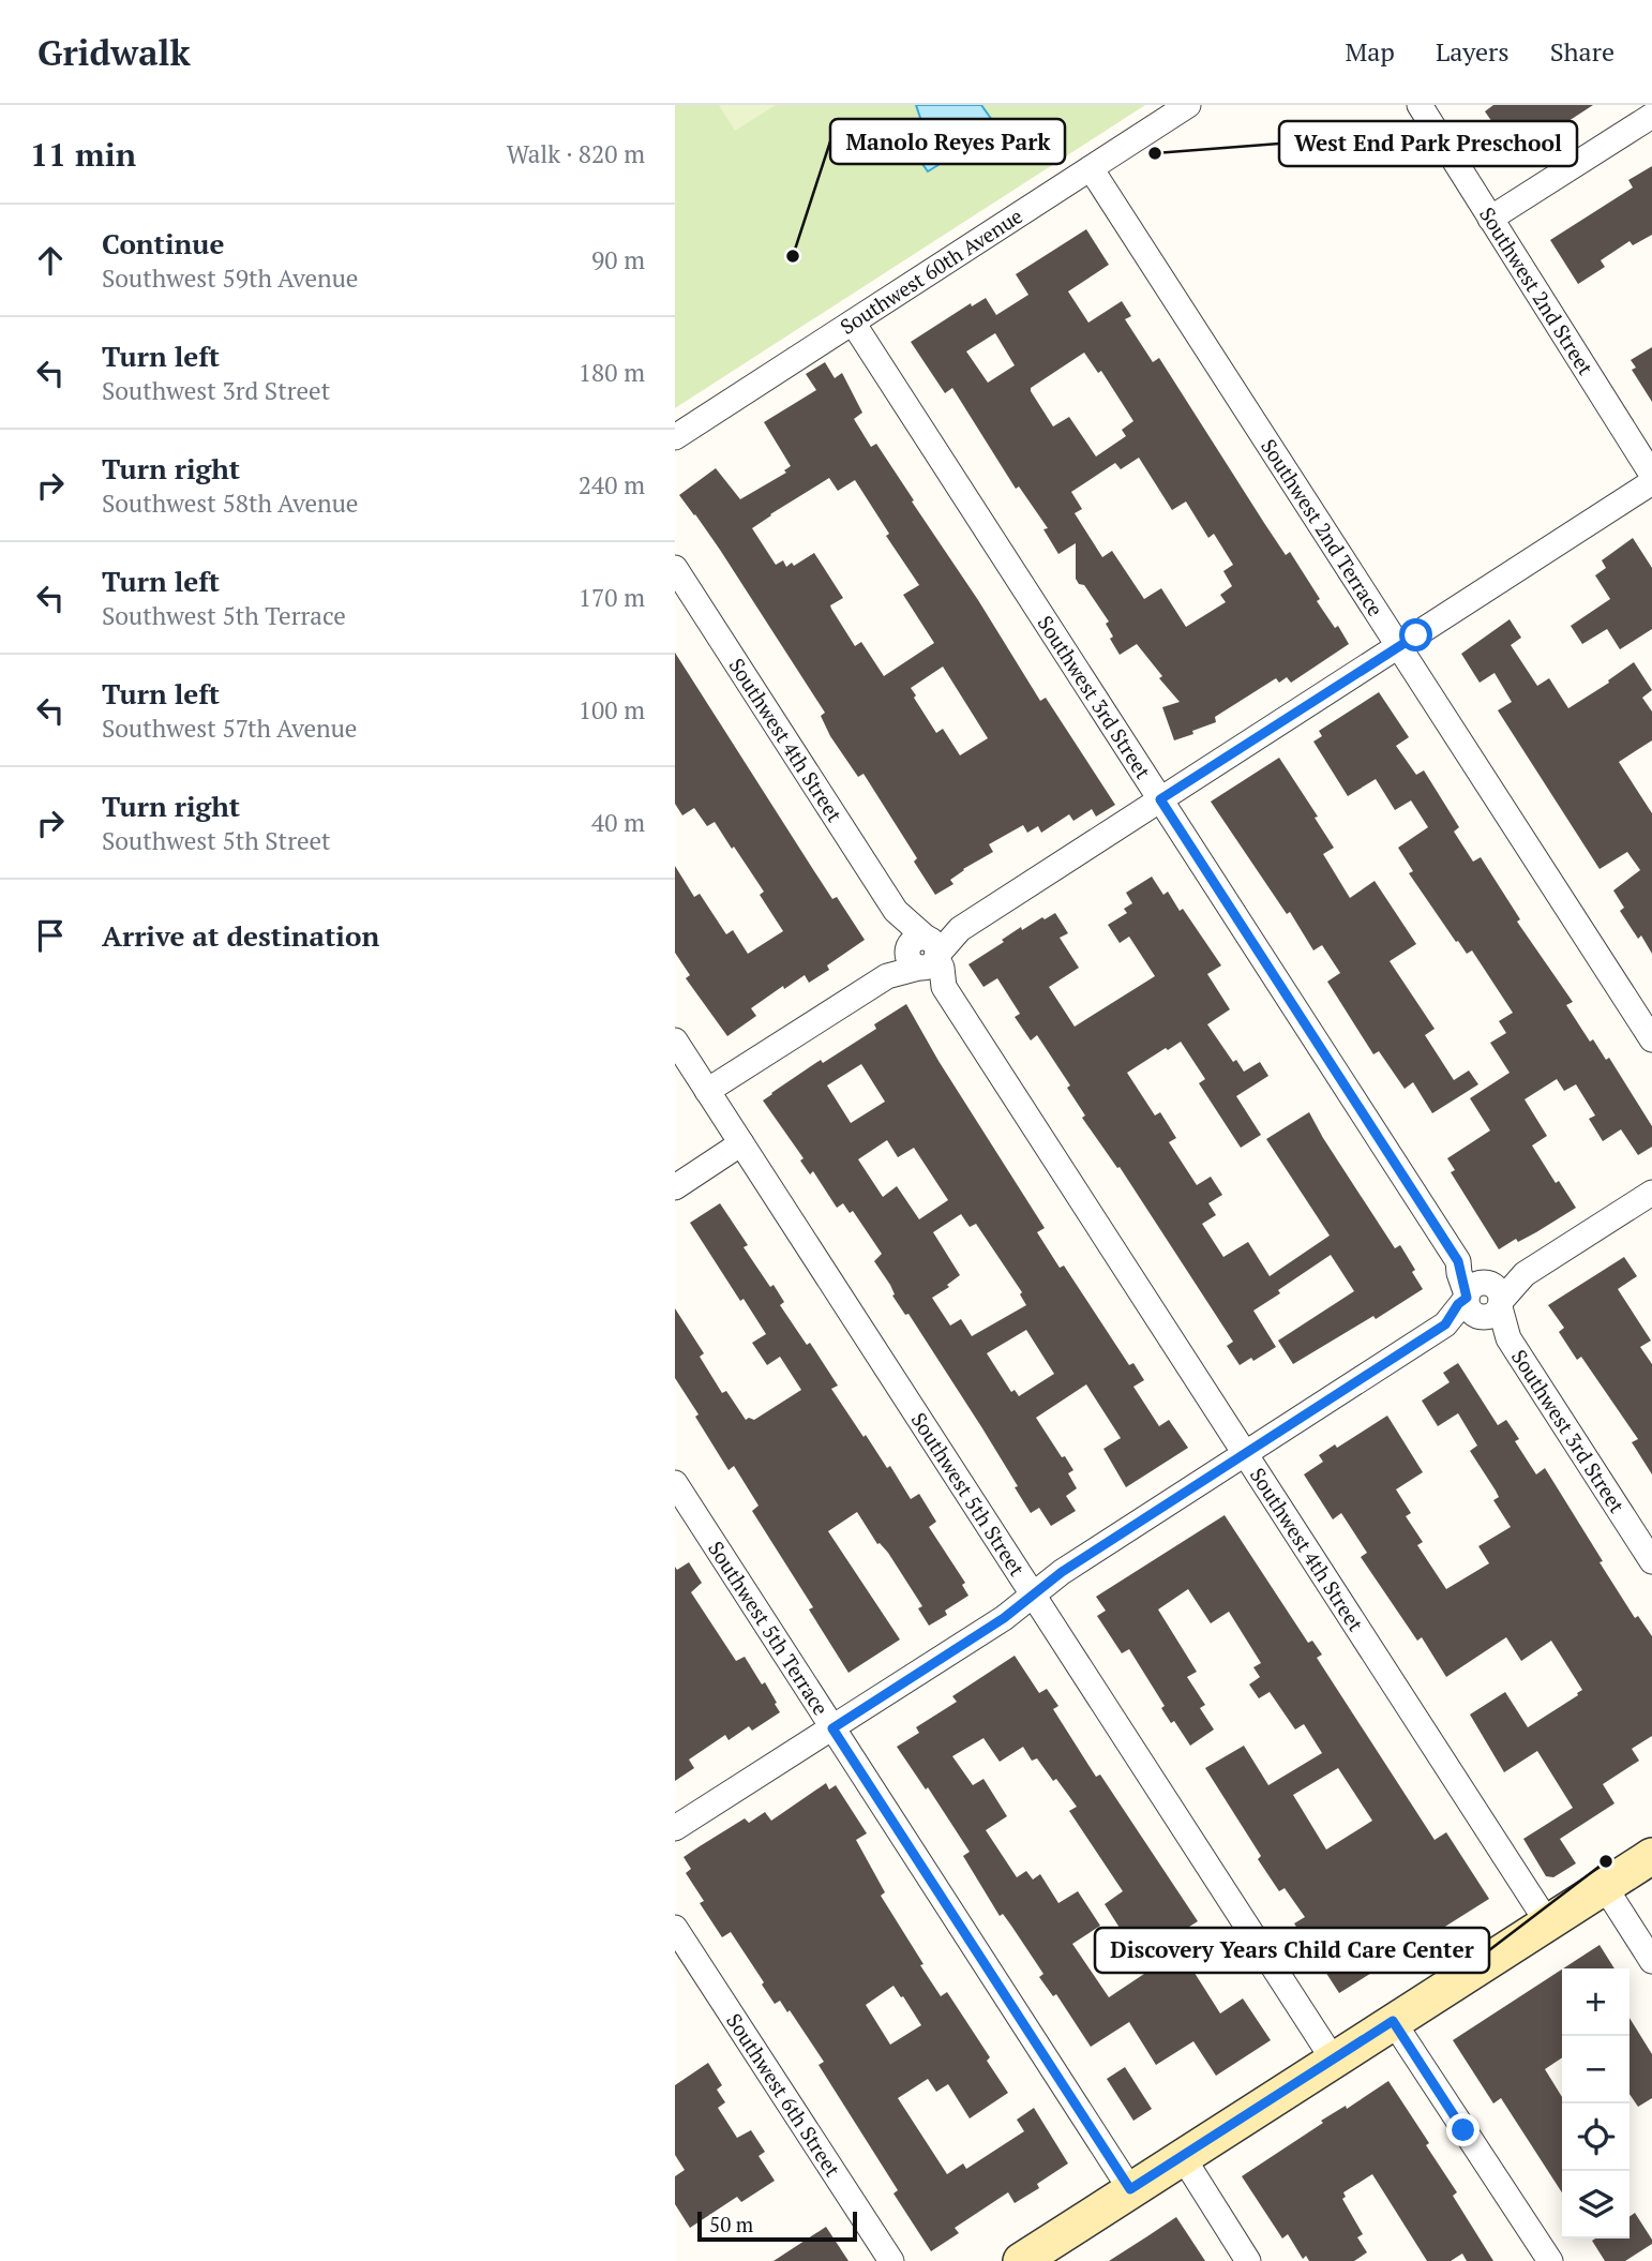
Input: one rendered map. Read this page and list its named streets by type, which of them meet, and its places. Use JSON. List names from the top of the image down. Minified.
{"streets":{"street":["Southwest 60th Avenue","Southwest 2nd Street","Southwest 2nd Terrace","Southwest 3rd Street","Southwest 4th Street","Southwest 5th Street","Southwest 5th Terrace","Southwest 6th Street"]},"crossings":[["Southwest 60th Avenue","Southwest 2nd Terrace"],["Southwest 60th Avenue","Southwest 3rd Street"]],"places":["West End Park Preschool","Manolo Reyes Park","Discovery Years Child Care Center"],"scale_bar":"50 m","page":{"header":"Gridwalk","nav":["Map","Layers","Share"],"heading":["11 min","Walk · 820 m"],"list":[["Continue","Southwest 59th Avenue","90 m"],["Turn left","Southwest 3rd Street","180 m"],["Turn right","Southwest 58th Avenue","240 m"],["Turn left","Southwest 5th Terrace","170 m"],["Turn left","Southwest 57th Avenue","100 m"],["Turn right","Southwest 5th Street","40 m"],"Arrive at destination"],"map_buttons":["+","−"],"scale":"50 m"}}
